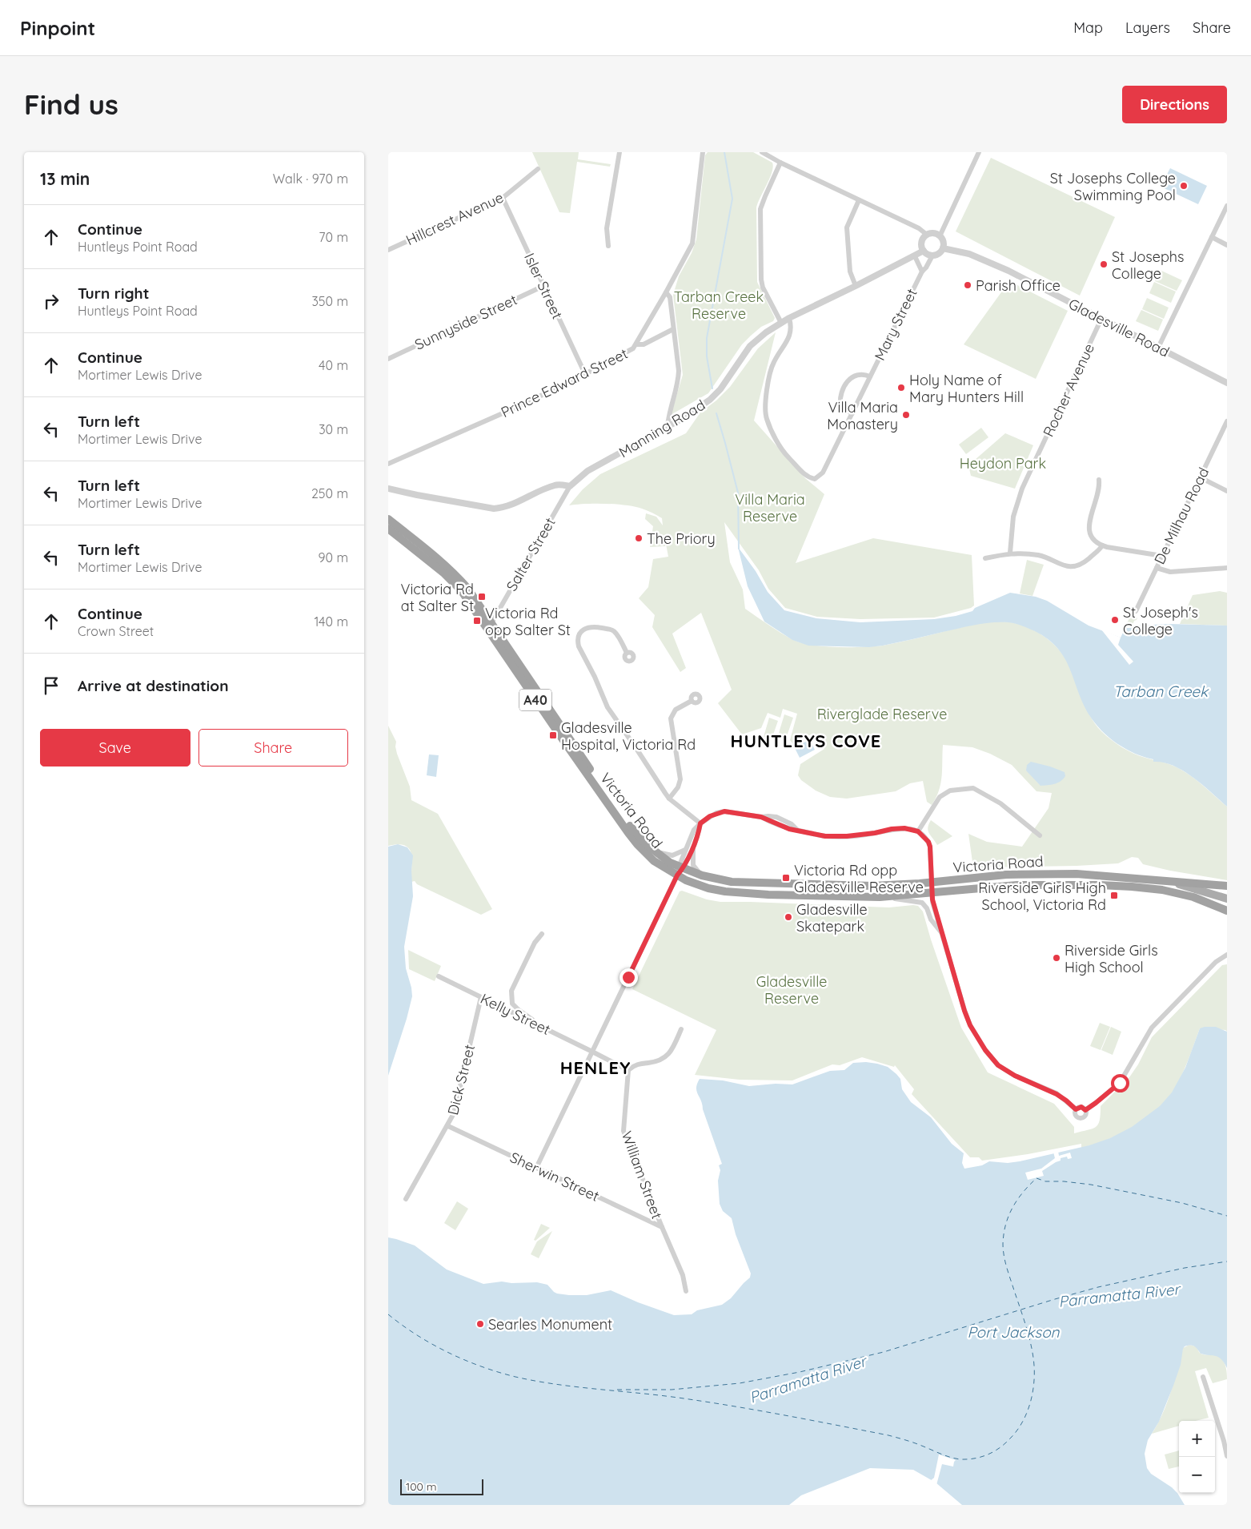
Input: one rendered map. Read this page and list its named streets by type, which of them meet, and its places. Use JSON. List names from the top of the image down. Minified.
{"streets":{"highway":["A40","Victoria Road"],"street":["Hillcrest Avenue","Isler Street","Sunnyside Street","Mary Street","Gladesville Road","Prince Edward Street","Rocher Avenue","Manning Road","De Milhau Road","Salter Street","Kelly Street","Dick Street","William Street","Sherwin Street"]},"crossings":[["Hillcrest Avenue","Isler Street"],["Isler Street","Sunnyside Street"],["Isler Street","Prince Edward Street"],["Mary Street","Gladesville Road"],["Mary Street","Manning Road"],["Gladesville Road","Rocher Avenue"],["Gladesville Road","Manning Road"],["Manning Road","Salter Street"],["Salter Street","Victoria Road"],["Kelly Street","Dick Street"],["Dick Street","Sherwin Street"],["William Street","Sherwin Street"]],"districts":["HUNTLEYS COVE","HENLEY"],"water":["Tarban Creek","Parramatta River","Port Jackson"],"parks":["Tarban Creek Reserve","Heydon Park","Villa Maria Reserve","Riverglade Reserve","Gladesville Reserve"],"places":{"other":["St Josephs College Swimming Pool","St Josephs College","Parish Office","Holy Name of Mary Hunters Hill","Villa Maria Monastery","The Priory","St Joseph's College","Gladesville Skatepark","Riverside Girls High School","Searles Monument"],"transit":["Victoria Rd at Salter St","Victoria Rd opp Salter St","Gladesville Hospital, Victoria Rd","Victoria Rd opp Gladesville Reserve","Riverside Girls High School, Victoria Rd"]},"scale_bar":"100 m","page":{"header":"Pinpoint","nav":["Map","Layers","Share"],"buttons":["Directions",["Save","Share"]],"title":"Find us","heading":["13 min","Walk · 970 m"],"list":[["Continue","Huntleys Point Road","70 m"],["Turn right","Huntleys Point Road","350 m"],["Continue","Mortimer Lewis Drive","40 m"],["Turn left","Mortimer Lewis Drive","30 m"],["Turn left","Mortimer Lewis Drive","250 m"],["Turn left","Mortimer Lewis Drive","90 m"],["Continue","Crown Street","140 m"],"Arrive at destination"],"map_buttons":["+","−"],"scale":"100 m"}}
